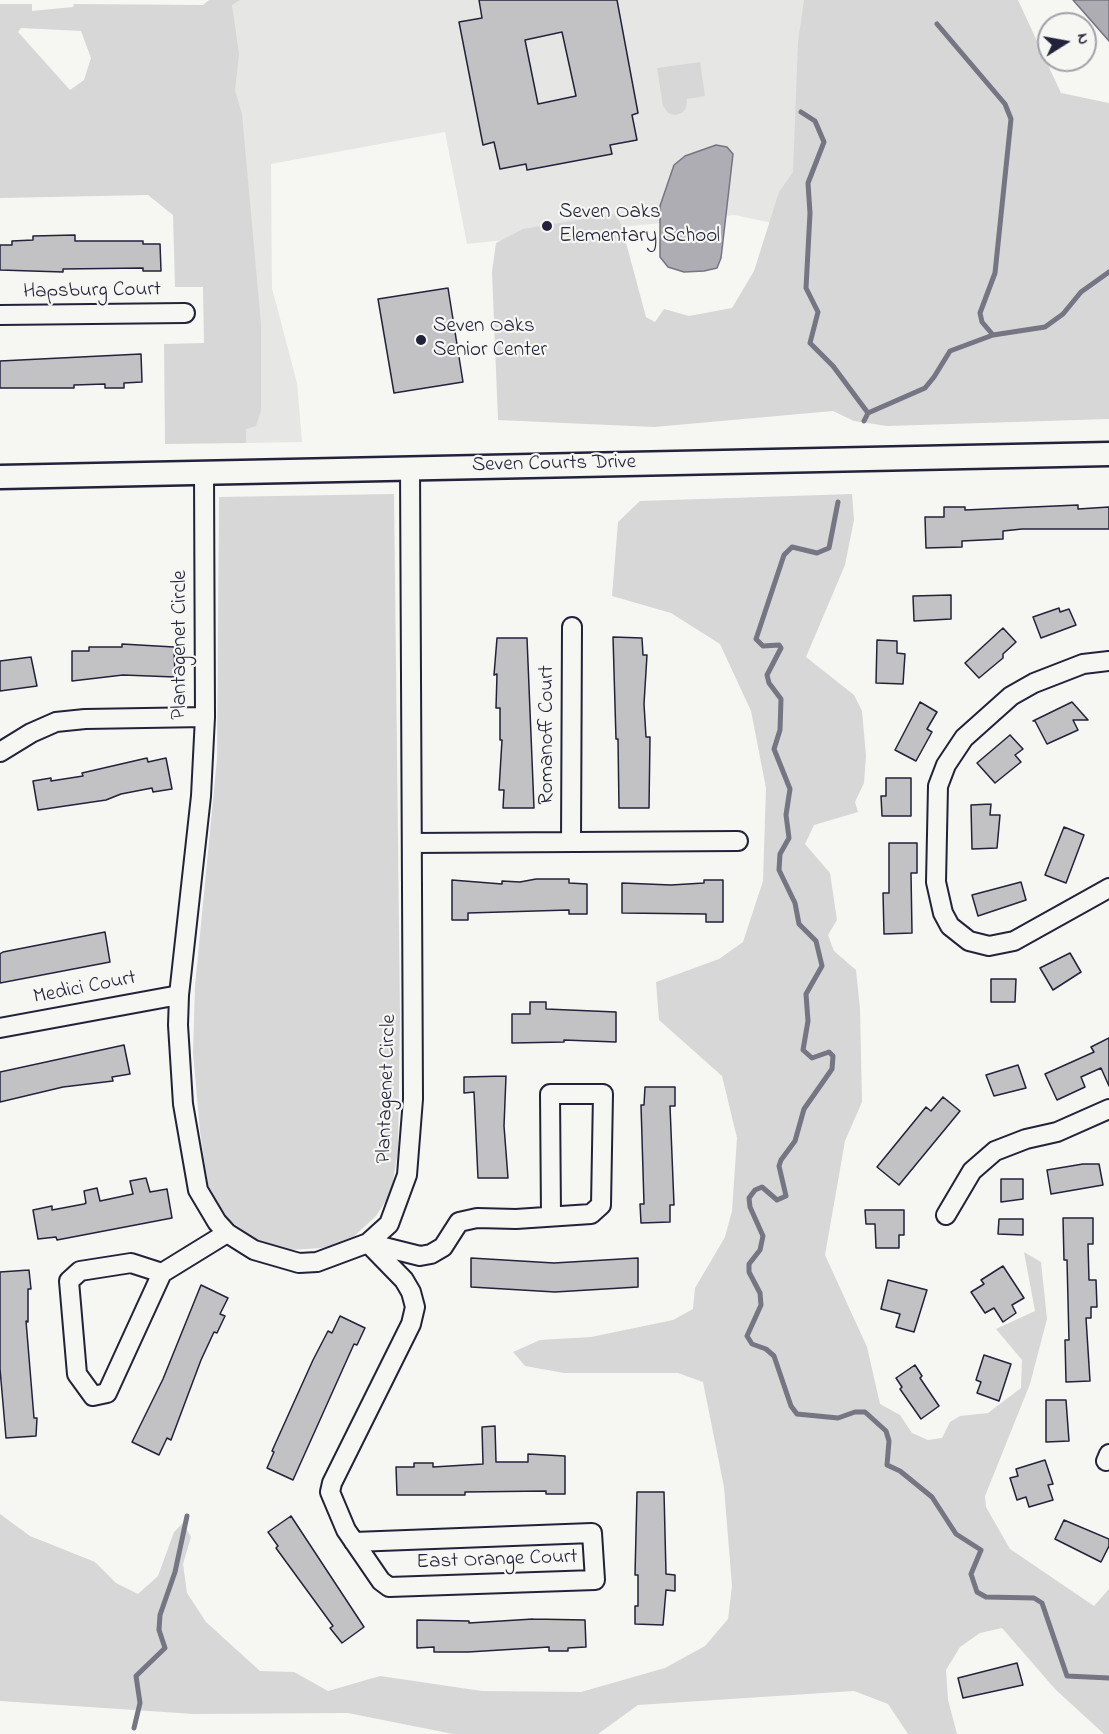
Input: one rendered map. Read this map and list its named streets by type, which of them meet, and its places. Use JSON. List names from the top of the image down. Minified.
{"streets":{"street":["Hapsburg Court","Seven Courts Drive","Plantagenet Circle","Romanoff Court","Medici Court","East Orange Court"]},"crossings":[["Seven Courts Drive","Plantagenet Circle"],["Plantagenet Circle","Medici Court"],["Plantagenet Circle","East Orange Court"]],"places":["Seven Oaks Elementary School","Seven Oaks Senior Center"],"north":"right"}
